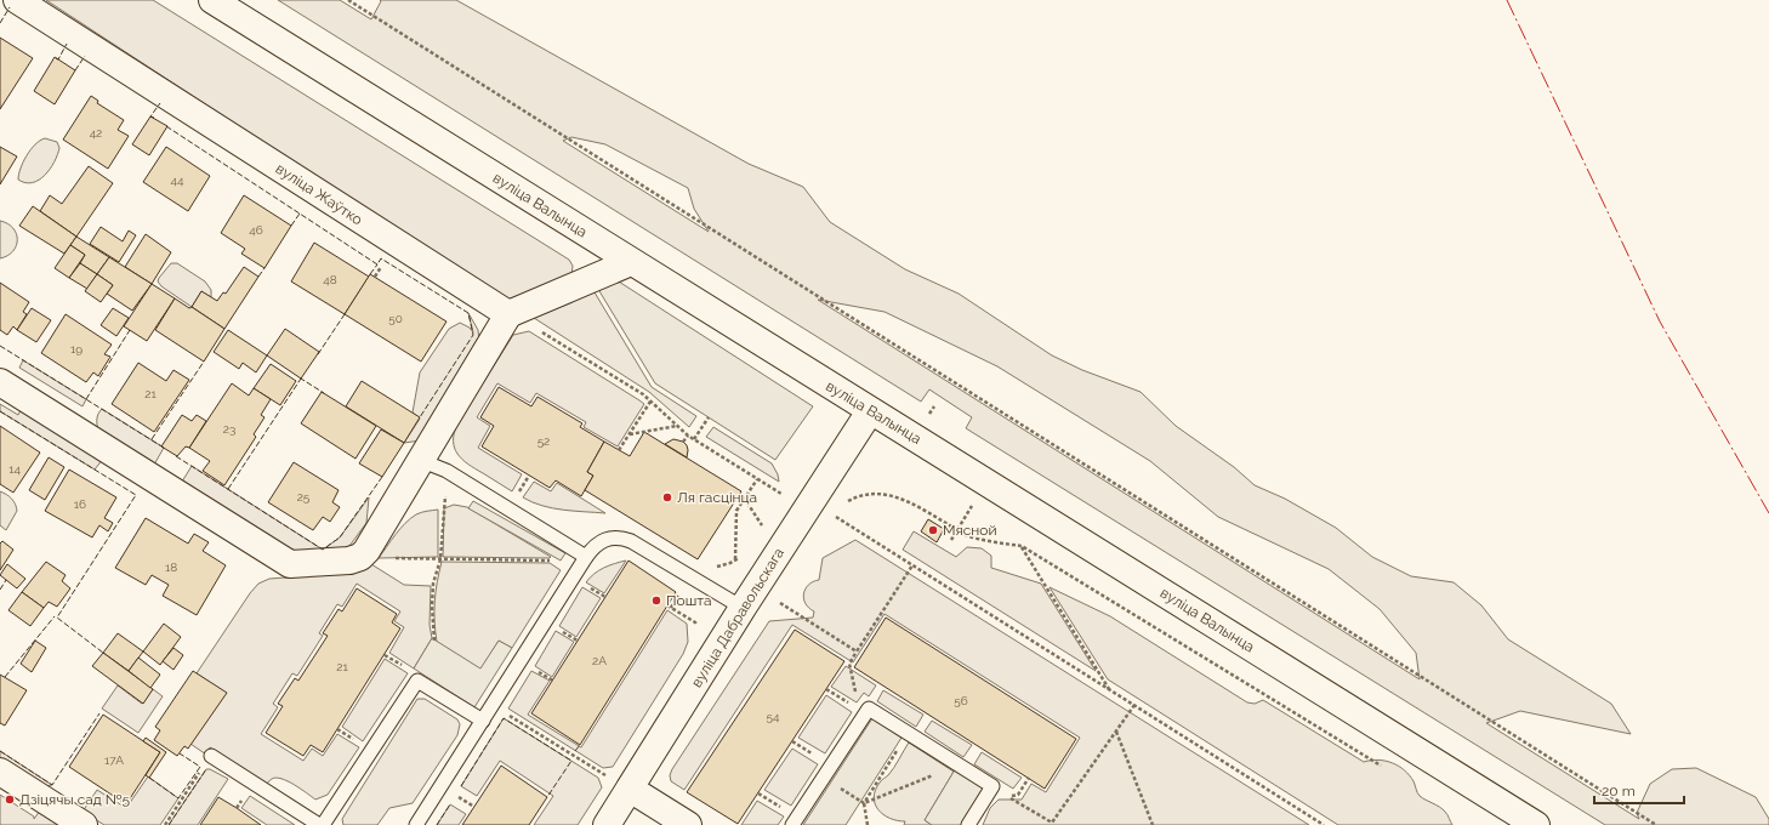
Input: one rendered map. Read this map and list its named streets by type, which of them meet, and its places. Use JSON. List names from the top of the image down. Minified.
{"streets":{"street":["вуліца Жаўтко","вуліца Валынца","вуліца Дабравольскага"]},"crossings":[["вуліца Валынца","вуліца Дабравольскага"]],"places":["Ля гасцінца","Мясной","Пошта","Дзіцячы сад №5"],"house_numbers":["42","44","46","48","50","19","21","23","52","14","25","16","18","2А","21","56","54","17А"],"scale_bar":"20 m"}
